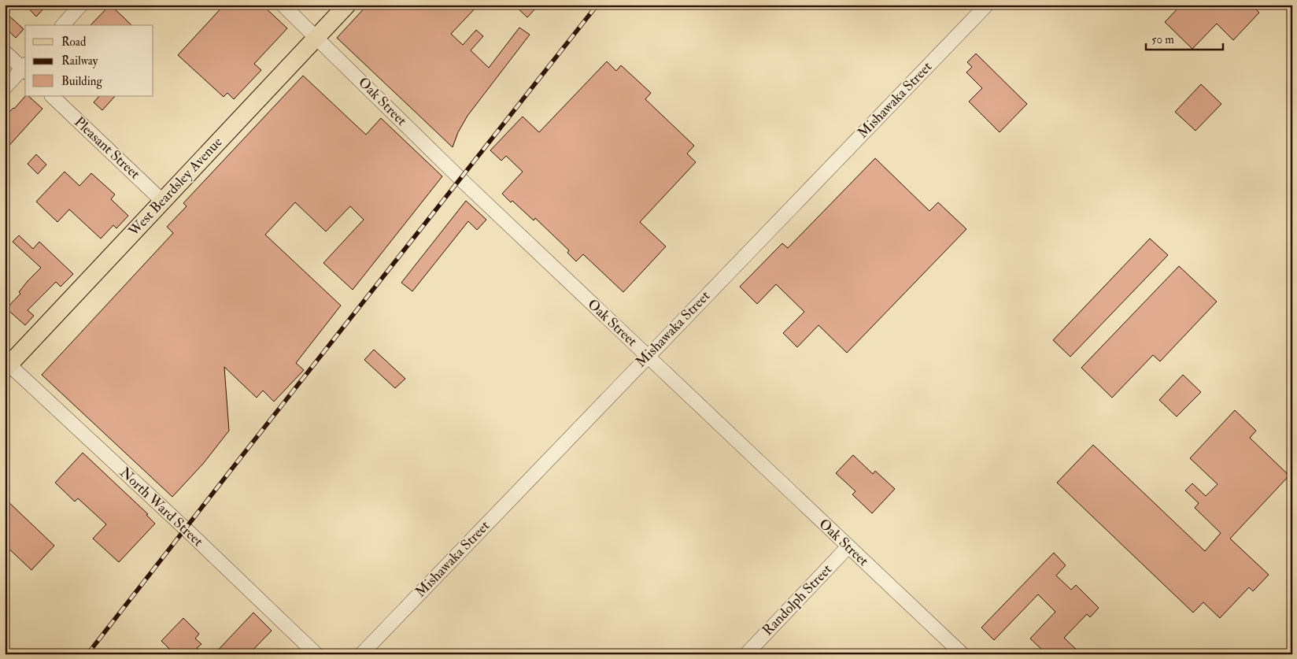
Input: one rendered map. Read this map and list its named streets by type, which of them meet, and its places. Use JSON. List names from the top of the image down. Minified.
{"streets":{"main road":["West Beardsley Avenue"],"street":["Mishawaka Street","Oak Street","Pleasant Street","North Ward Street","Randolph Street"]},"crossings":[["Mishawaka Street","Oak Street"],["Oak Street","West Beardsley Avenue"],["Oak Street","Randolph Street"],["Pleasant Street","West Beardsley Avenue"],["West Beardsley Avenue","North Ward Street"]],"legend":["Road","Railway","Building"],"scale_bar":"50 m"}
